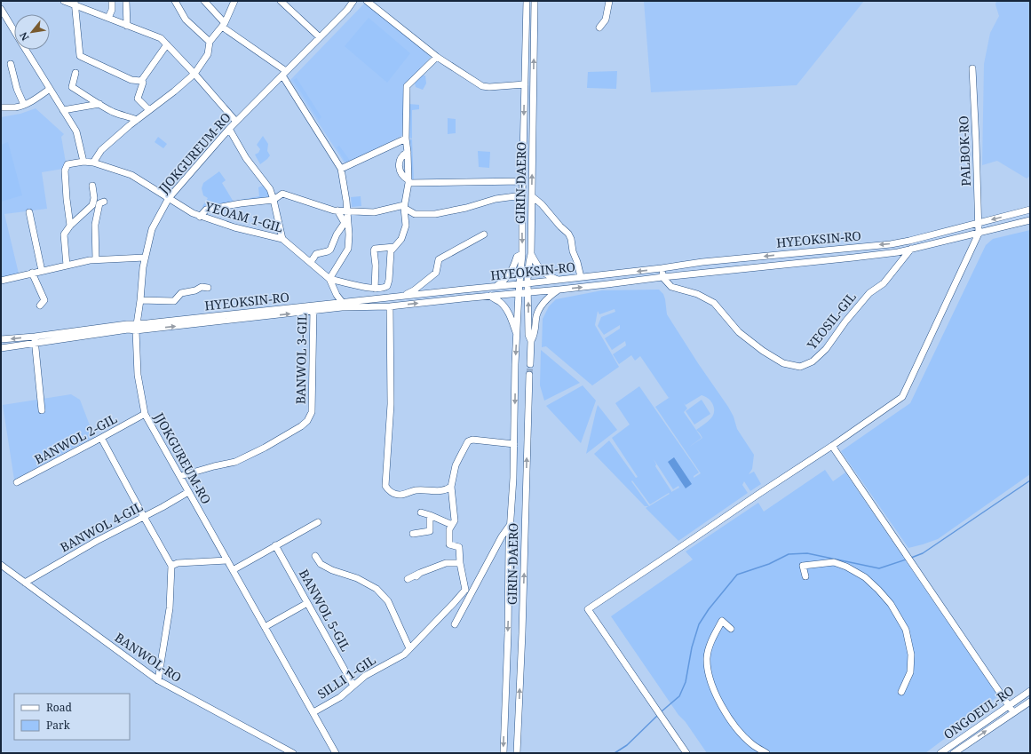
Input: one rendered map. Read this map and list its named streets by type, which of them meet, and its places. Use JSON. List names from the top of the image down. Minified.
{"streets":{"street":["PALBOK-RO","JJOKGUREUM-RO","GIRIN-DAERO","YEOAM 1-GIL","HYEOKSIN-RO","YEOSIL-GIL","BANWOL 3-GIL","BANWOL 2-GIL","BANWOL 4-GIL","BANWOL 5-GIL","BANWOL-RO","SILLI 1-GIL","ONGOEUL-RO"]},"crossings":[["PALBOK-RO","HYEOKSIN-RO"],["JJOKGUREUM-RO","YEOAM 1-GIL"],["JJOKGUREUM-RO","HYEOKSIN-RO"],["JJOKGUREUM-RO","BANWOL 3-GIL"],["JJOKGUREUM-RO","BANWOL 2-GIL"],["JJOKGUREUM-RO","BANWOL 4-GIL"],["JJOKGUREUM-RO","SILLI 1-GIL"],["GIRIN-DAERO","HYEOKSIN-RO"],["GIRIN-DAERO","SILLI 1-GIL"],["YEOAM 1-GIL","HYEOKSIN-RO"],["HYEOKSIN-RO","YEOSIL-GIL"],["HYEOKSIN-RO","BANWOL 3-GIL"],["BANWOL 4-GIL","BANWOL-RO"],["BANWOL 5-GIL","SILLI 1-GIL"]],"legend":["Road","Park"],"north":"bottom left"}
